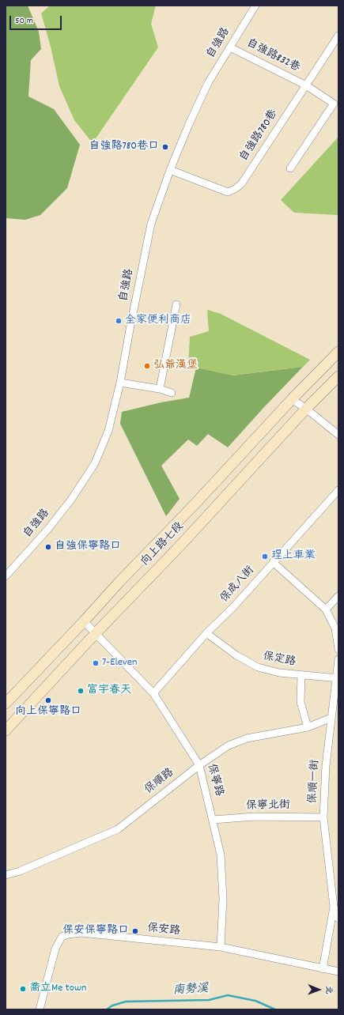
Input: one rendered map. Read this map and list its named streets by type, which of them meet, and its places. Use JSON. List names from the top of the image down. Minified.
{"streets":{"main road":["向上路七段"],"street":["自強路","自強路832巷","自強路780巷","保成八街","保定路","保寧路","保順路","保順一街","保寧北街","保安路"]},"crossings":[["自強路","自強路832巷"],["自強路","自強路780巷"],["自強路832巷","自強路780巷"],["向上路七段","保寧路"],["保成八街","保定路"],["保成八街","保寧路"],["保定路","保順一街"],["保寧路","保順路"],["保寧路","保寧北街"],["保寧路","保安路"],["保順路","保順一街"],["保順一街","保寧北街"],["保順一街","保安路"]],"water":["南勢溪"],"places":["自強路780巷口","全家便利商店","弘爺漢堡","自強保寧路口","珵上車業","7-Eleven","富宇春天","向上保寧路口","保安保寧路口","喬立Me town"],"scale_bar":"50 m","north":"right"}
